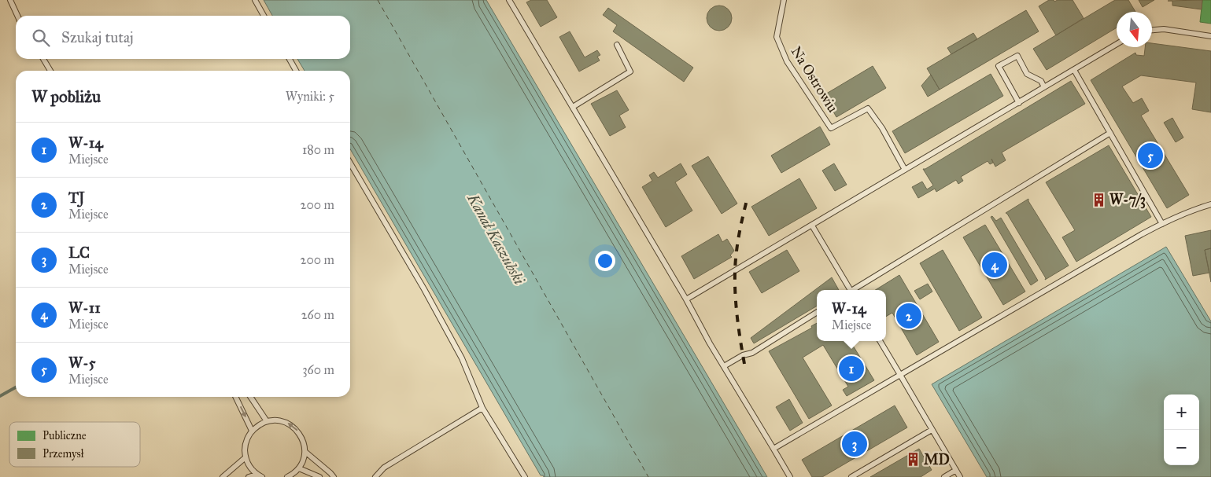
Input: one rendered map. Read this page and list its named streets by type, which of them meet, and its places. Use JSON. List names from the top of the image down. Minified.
{"streets":{"lane":["Na Ostrowiu"]},"water":["Kanał Kaszubski"],"places":{"building":["W-7/3","MD"]},"legend":["Publiczne","Przemysł"],"north":"bottom","page":{"search":"Szukaj tutaj","heading":["W pobliżu","Wyniki: 5"],"list":[{"mark":"1","name":"W-14","note":"Miejsce","value":"180 m"},{"mark":"2","name":"TJ","note":"Miejsce","value":"200 m"},{"mark":"3","name":"LC","note":"Miejsce","value":"200 m"},{"mark":"4","name":"W-11","note":"Miejsce","value":"260 m"},{"mark":"5","name":"W-5","note":"Miejsce","value":"360 m"}],"pins":["5","4","2","1","3"],"popup":["W-14","Miejsce"],"map_buttons":["+","−"]}}
